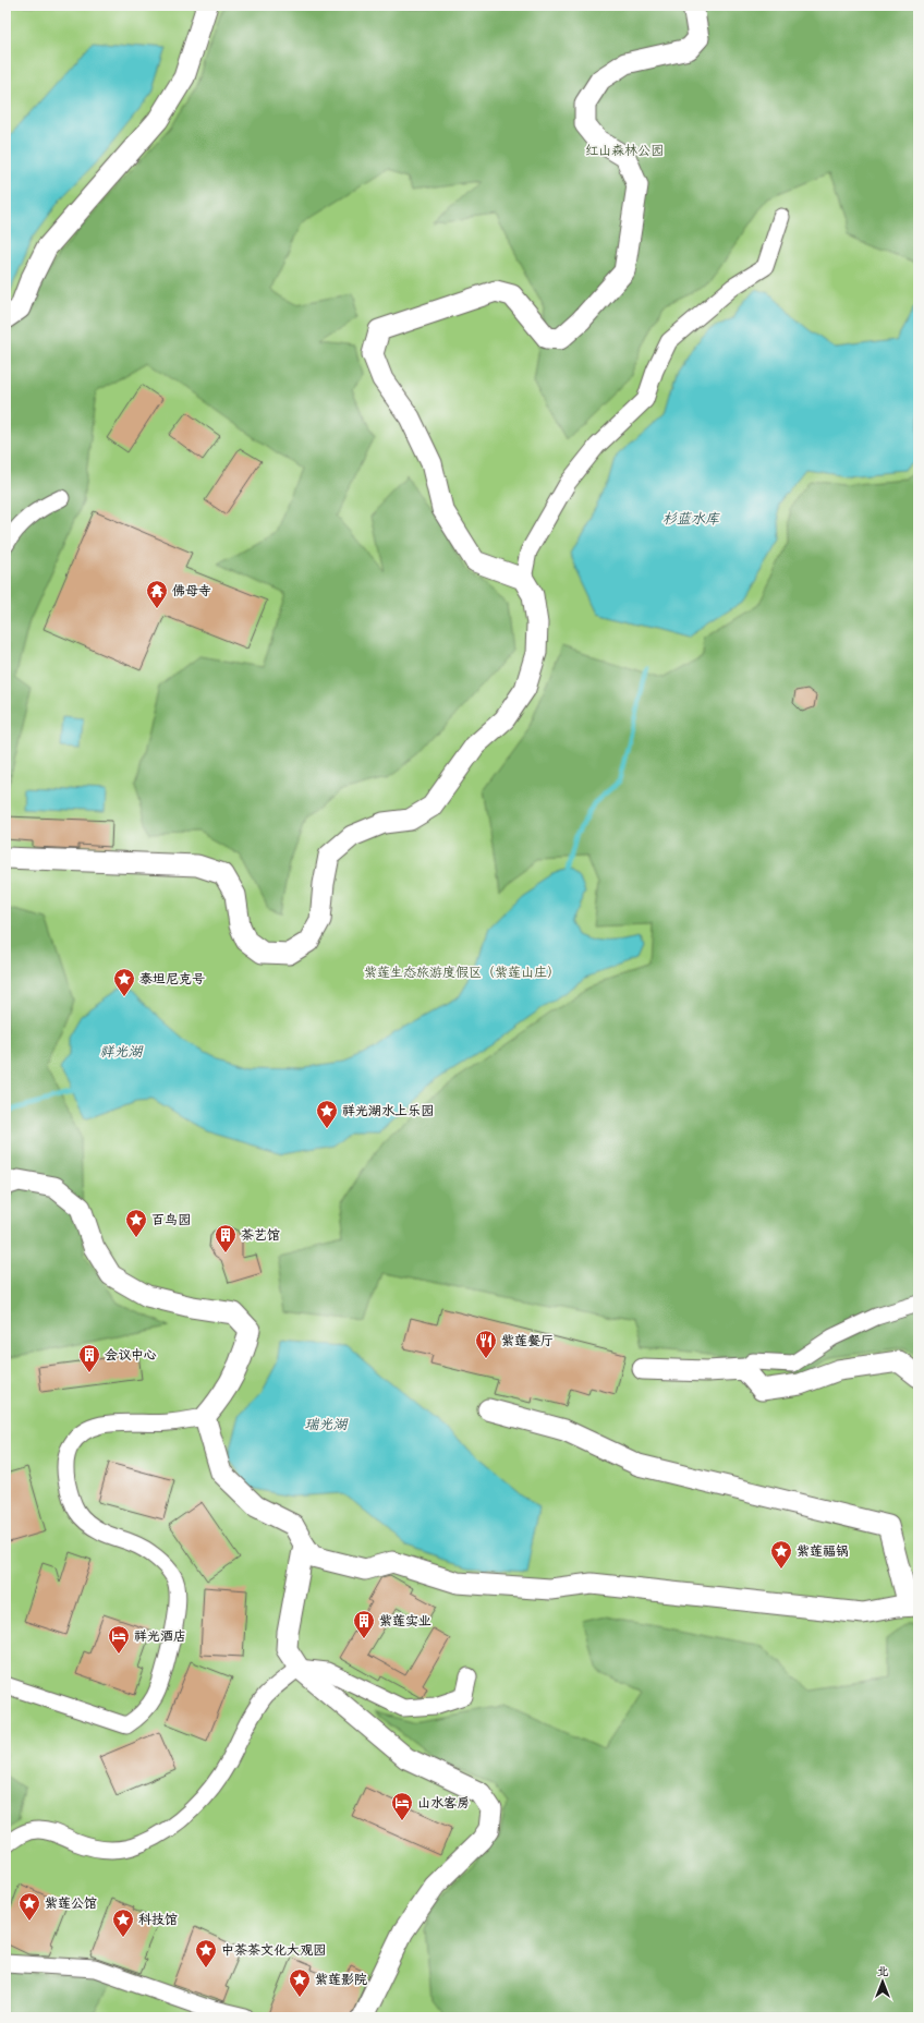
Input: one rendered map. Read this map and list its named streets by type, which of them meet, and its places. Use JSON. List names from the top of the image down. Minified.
{"water":["杉蓝水库","祥光湖","瑞光湖"],"parks":["红山森林公园","紫莲生态旅游度假区（紫莲山庄）"],"places":{"temple":["佛母寺"],"place":["泰坦尼克号","祥光湖水上乐园","百鸟园","紫莲福锅","紫莲公馆","科技馆","中茶茶文化大观园","紫莲影院"],"building":["茶艺馆","会议中心","紫莲实业"],"restaurant":["紫莲餐厅"],"hotel":["祥光酒店","山水客房"]},"north":"top"}
